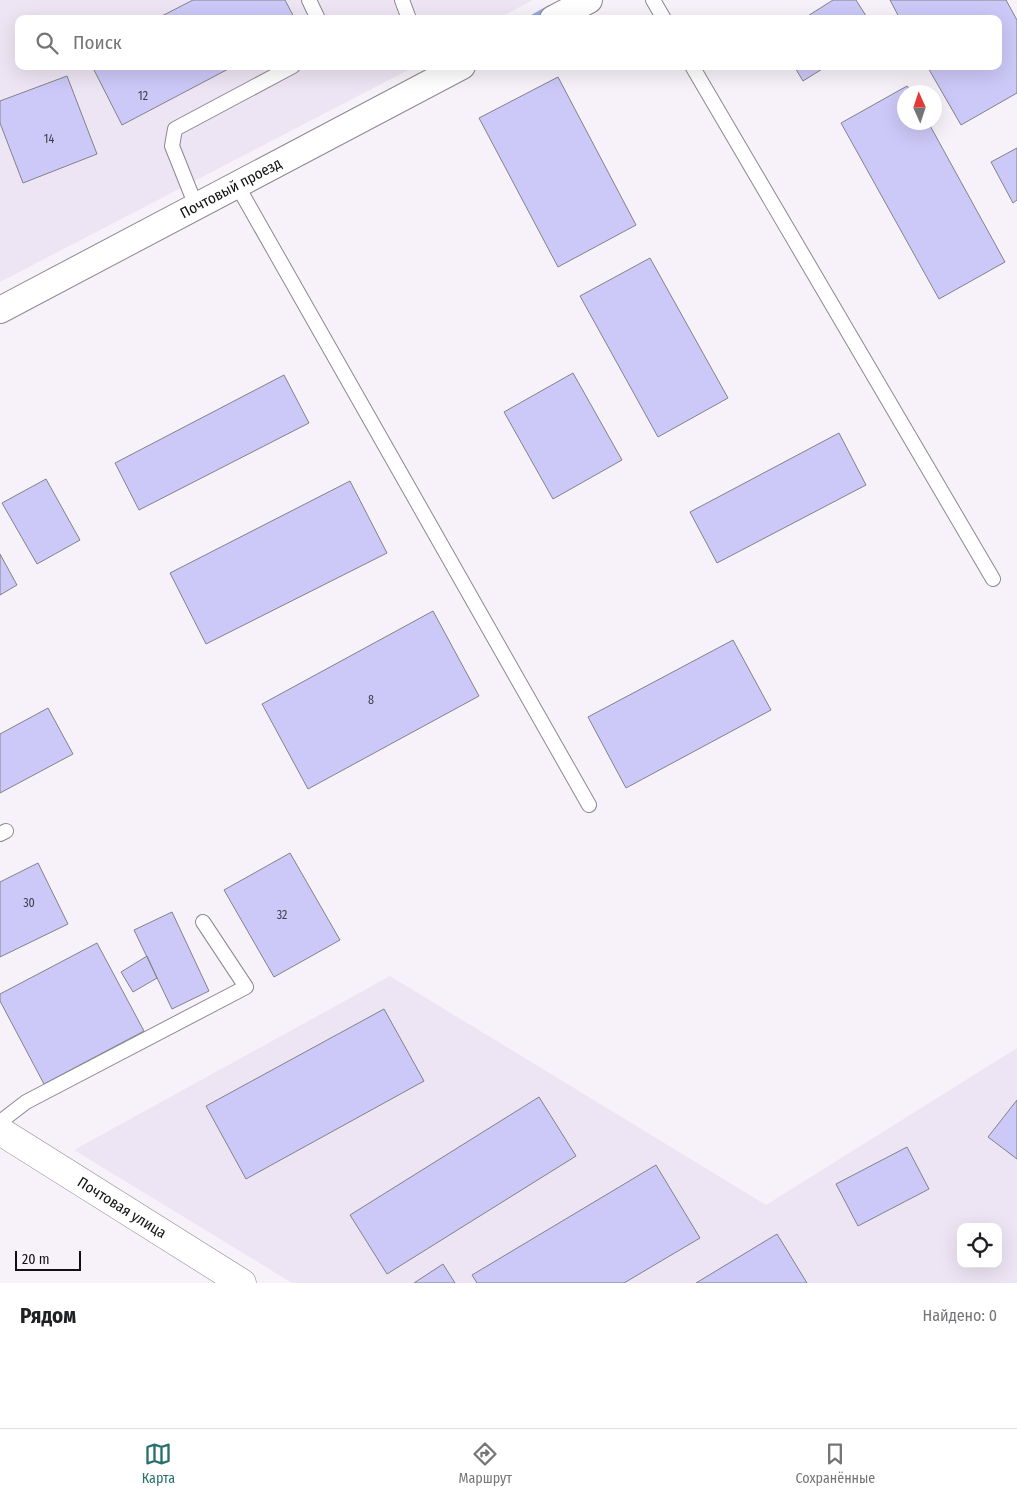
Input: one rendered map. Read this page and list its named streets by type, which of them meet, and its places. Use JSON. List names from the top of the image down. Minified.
{"streets":{"street":["Почтовый проезд","Почтовая улица"]},"house_numbers":["12","14","8","30","32"],"scale_bar":"20 m","north":"top","page":{"search":"Поиск","scale":"20 m","heading":["Рядом","Найдено: 0"],"nav":["Карта","Маршрут","Сохранённые"]}}
